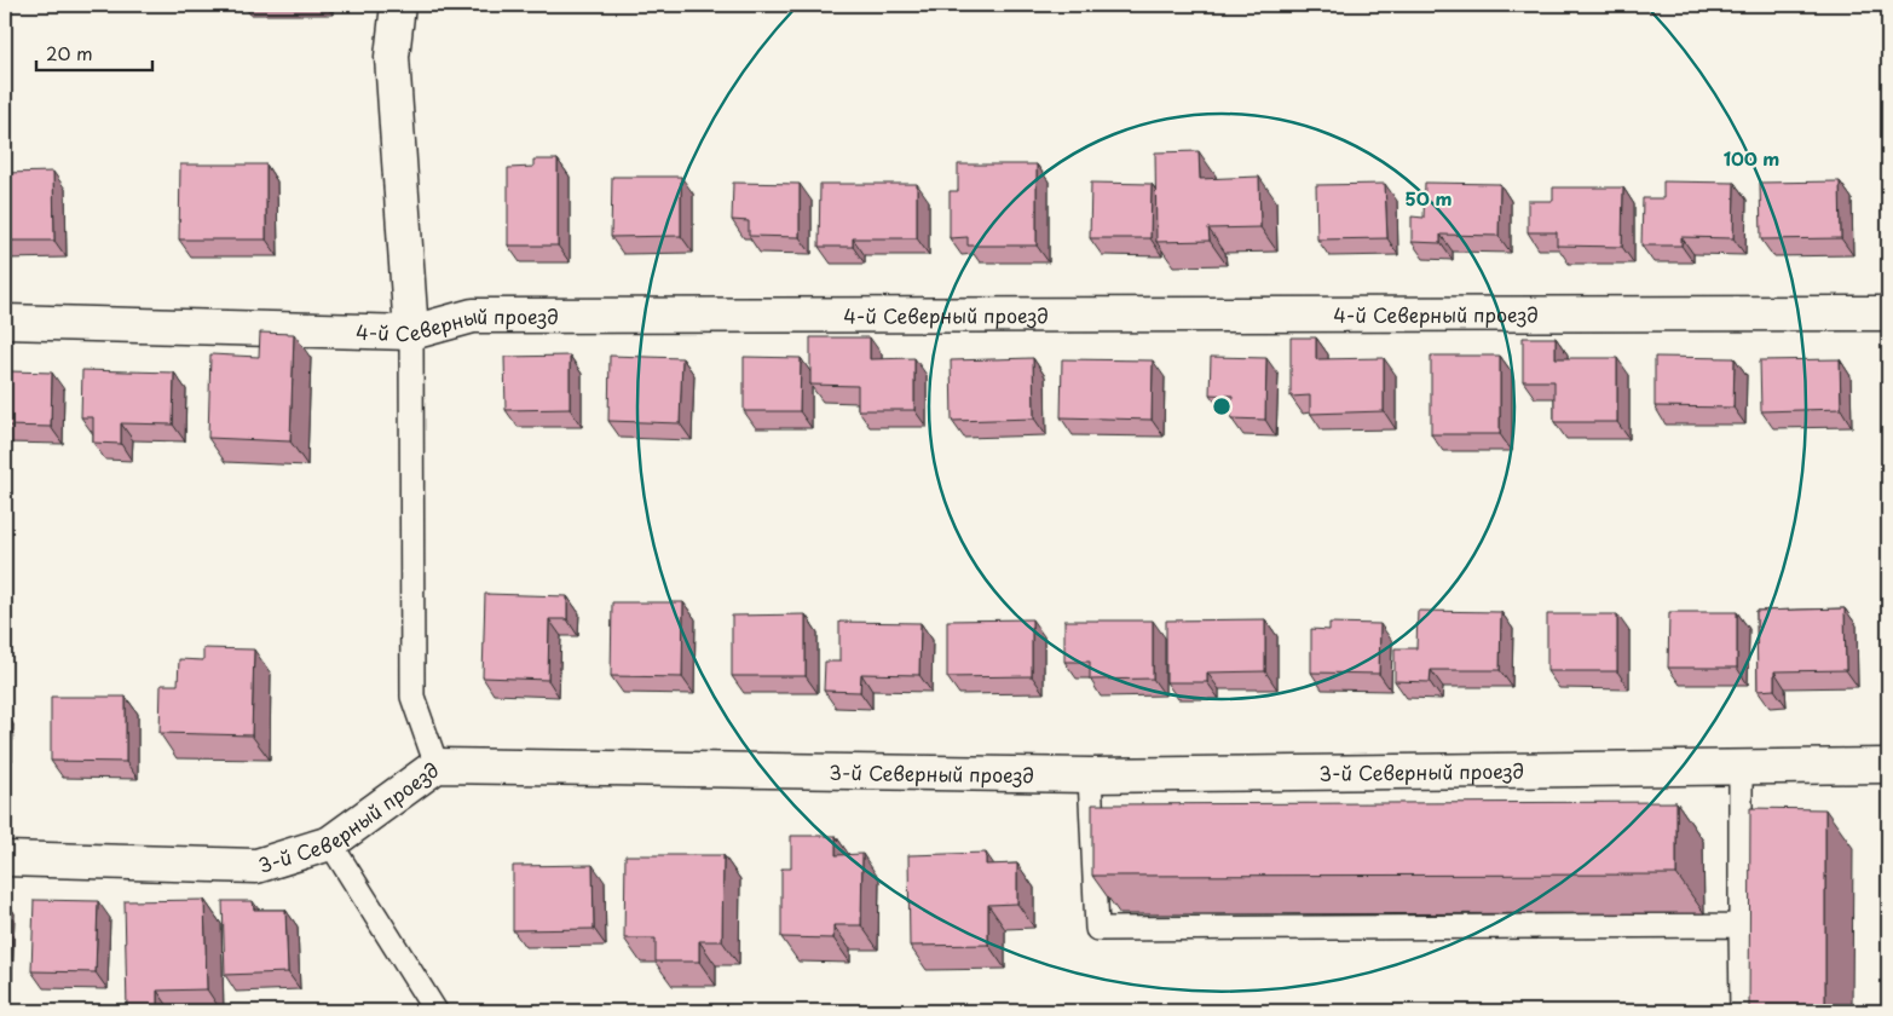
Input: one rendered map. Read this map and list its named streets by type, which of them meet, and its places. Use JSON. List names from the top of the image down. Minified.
{"streets":{"street":["4-й Северный проезд","3-й Северный проезд"]},"scale_bar":"20 m","rings":["100 m","50 m"]}
